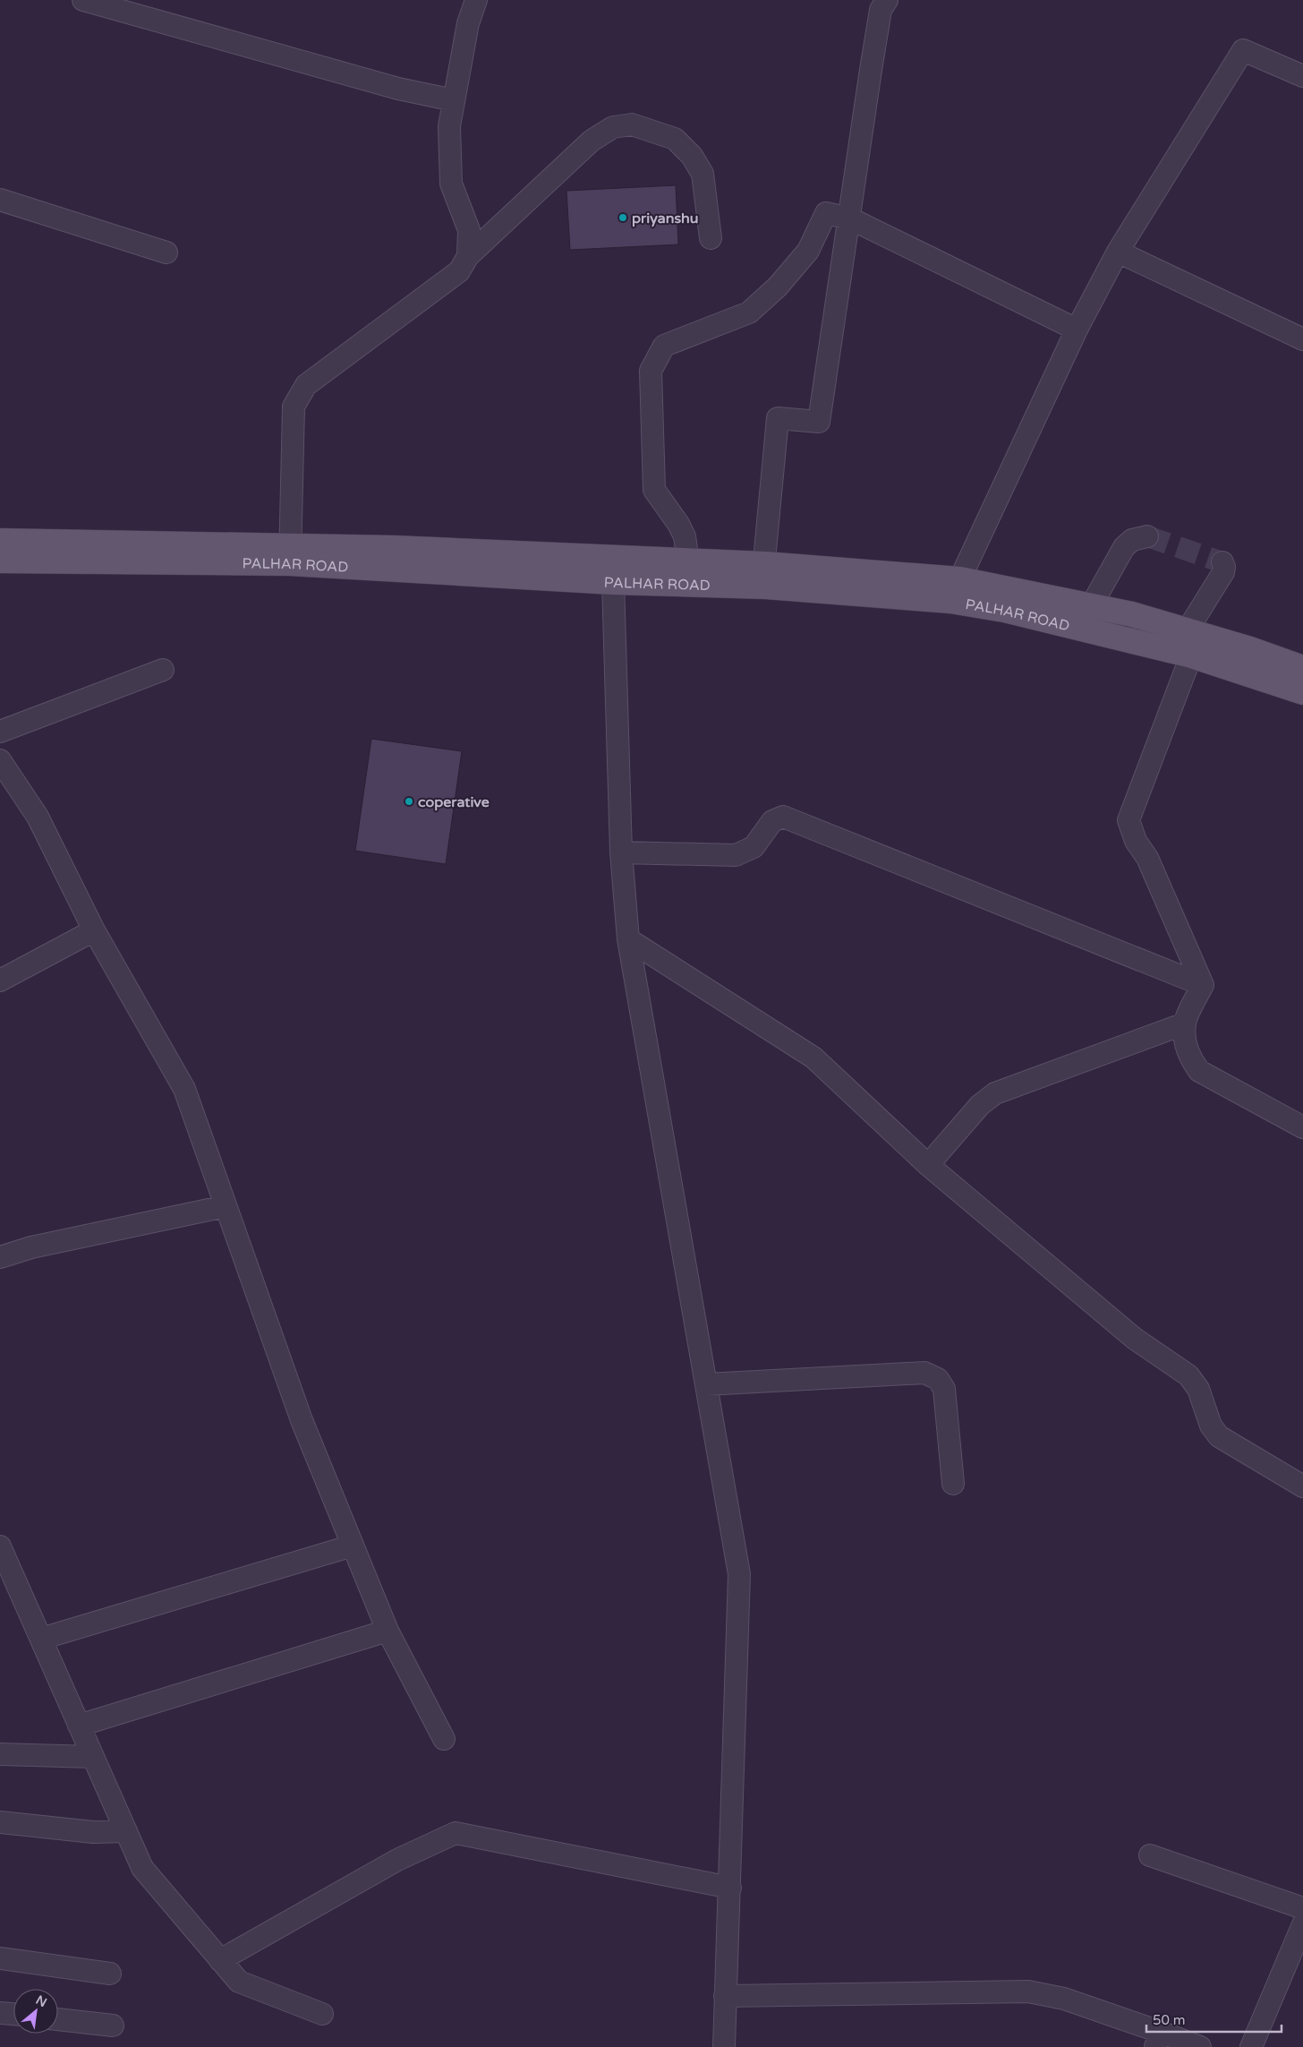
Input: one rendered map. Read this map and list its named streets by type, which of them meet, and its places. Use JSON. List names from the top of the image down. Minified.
{"streets":{"main road":["PALHAR ROAD"]},"places":["priyanshu","coperative"],"scale_bar":"50 m","north":"top right"}
